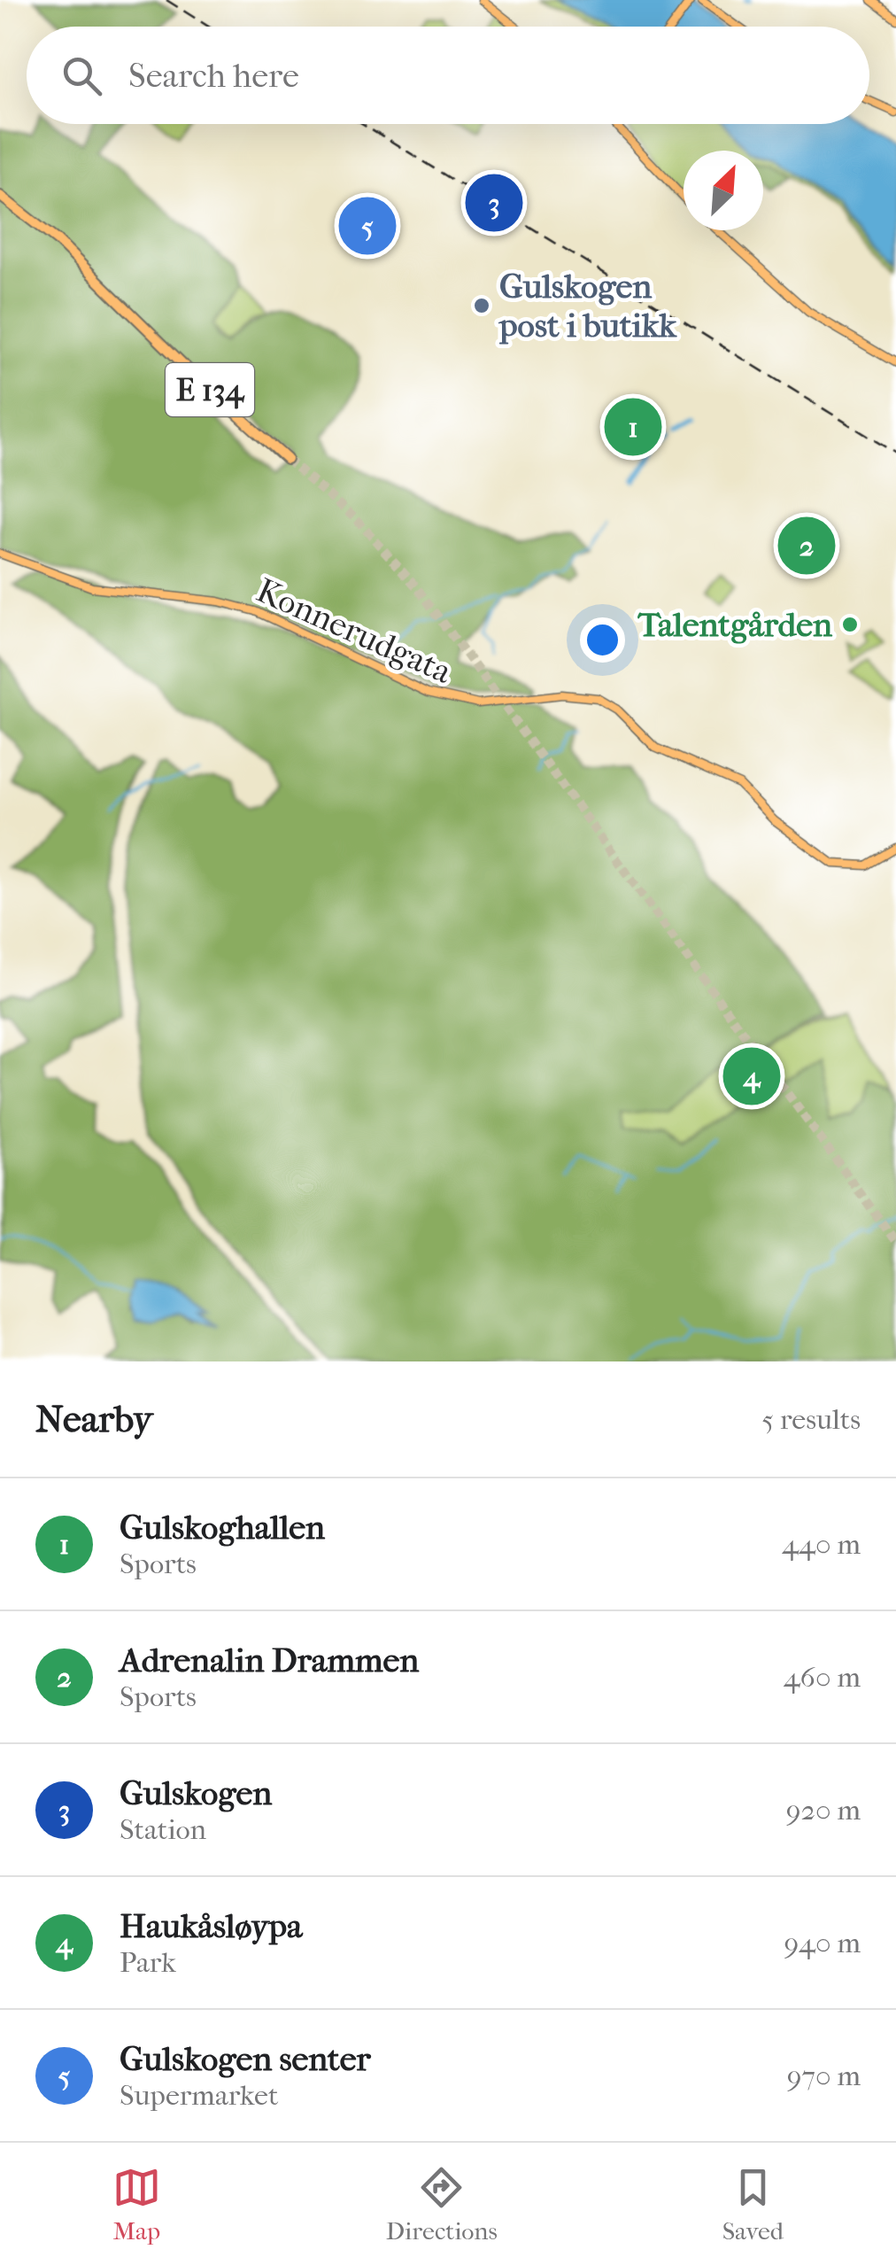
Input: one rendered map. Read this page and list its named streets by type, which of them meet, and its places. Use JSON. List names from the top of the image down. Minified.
{"streets":{"highway":["E 134"],"main road":["Konnerudgata"]},"places":["Gulskogen post i butikk","Talentgården"],"north":"top right","page":{"search":"Search here","pins":["3","5","1","2","4"],"heading":["Nearby","5 results"],"list":[{"mark":"1","name":"Gulskoghallen","note":"Sports","value":"440 m"},{"mark":"2","name":"Adrenalin Drammen","note":"Sports","value":"460 m"},{"mark":"3","name":"Gulskogen","note":"Station","value":"920 m"},{"mark":"4","name":"Haukåsløypa","note":"Park","value":"940 m"},{"mark":"5","name":"Gulskogen senter","note":"Supermarket","value":"970 m"}],"nav":["Map","Directions","Saved"]}}
